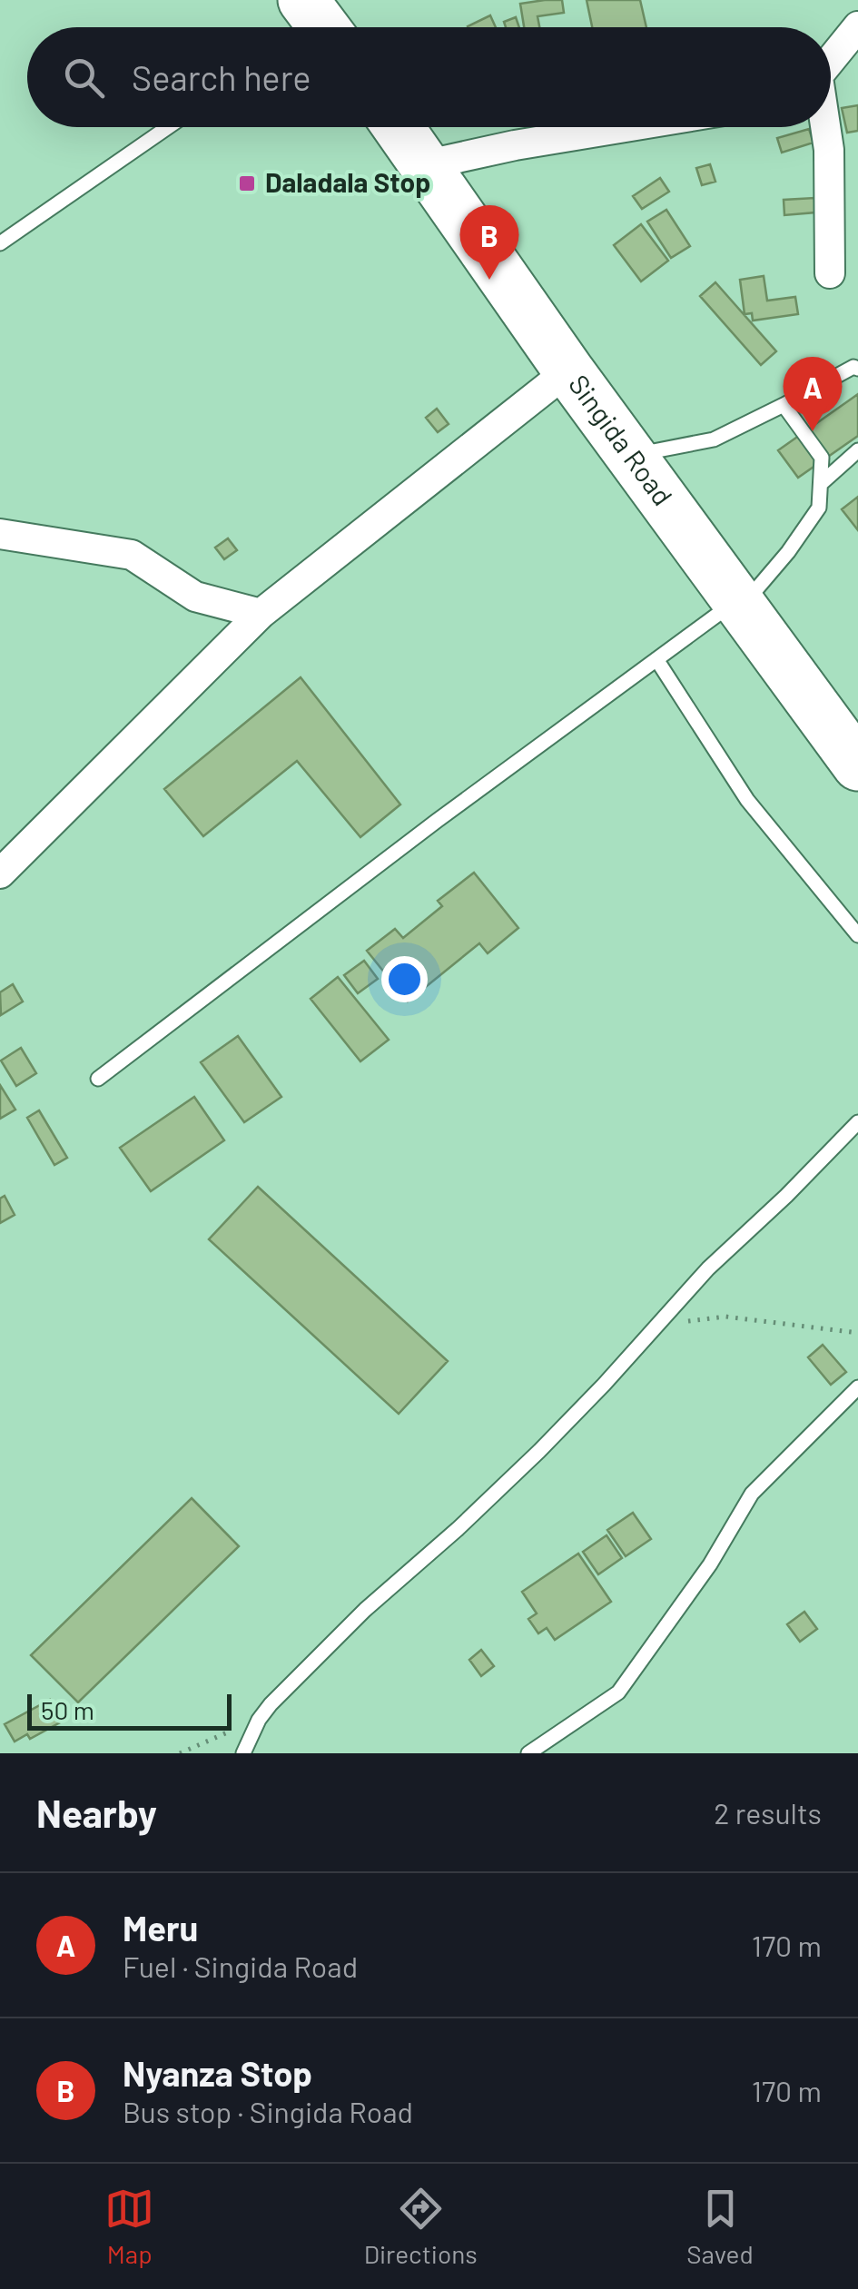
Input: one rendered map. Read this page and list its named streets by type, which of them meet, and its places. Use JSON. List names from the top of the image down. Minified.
{"streets":{"highway":["Singida Road"]},"places":{"transit":["Daladala Stop"]},"scale_bar":"50 m","page":{"search":"Search here","pins":["B","A"],"scale":"50 m","heading":["Nearby","2 results"],"list":[{"mark":"A","name":"Meru","note":"Fuel · Singida Road","value":"170 m"},{"mark":"B","name":"Nyanza Stop","note":"Bus stop · Singida Road","value":"170 m"}],"nav":["Map","Directions","Saved"]}}
